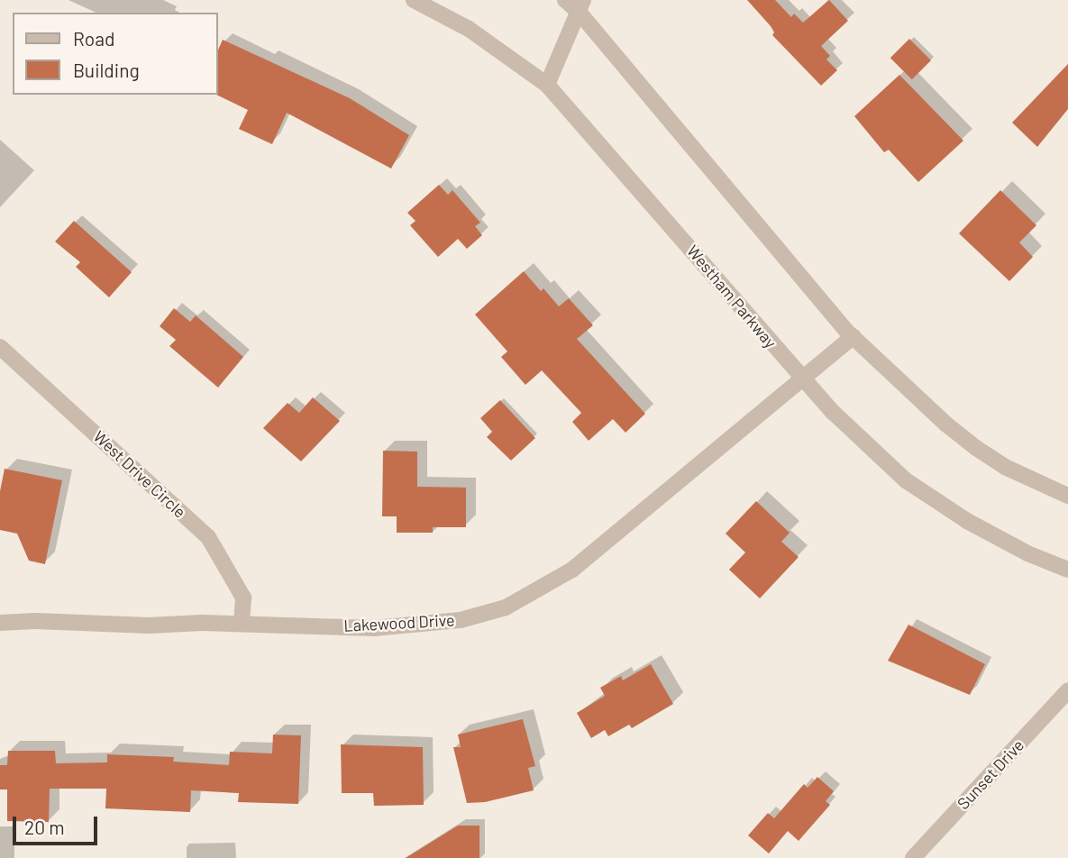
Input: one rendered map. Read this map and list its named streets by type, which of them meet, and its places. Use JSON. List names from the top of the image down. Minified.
{"streets":{"street":["Westham Parkway","West Drive Circle","Lakewood Drive","Sunset Drive"]},"crossings":[["Westham Parkway","Lakewood Drive"],["West Drive Circle","Lakewood Drive"]],"legend":["Road","Building"],"scale_bar":"20 m"}
